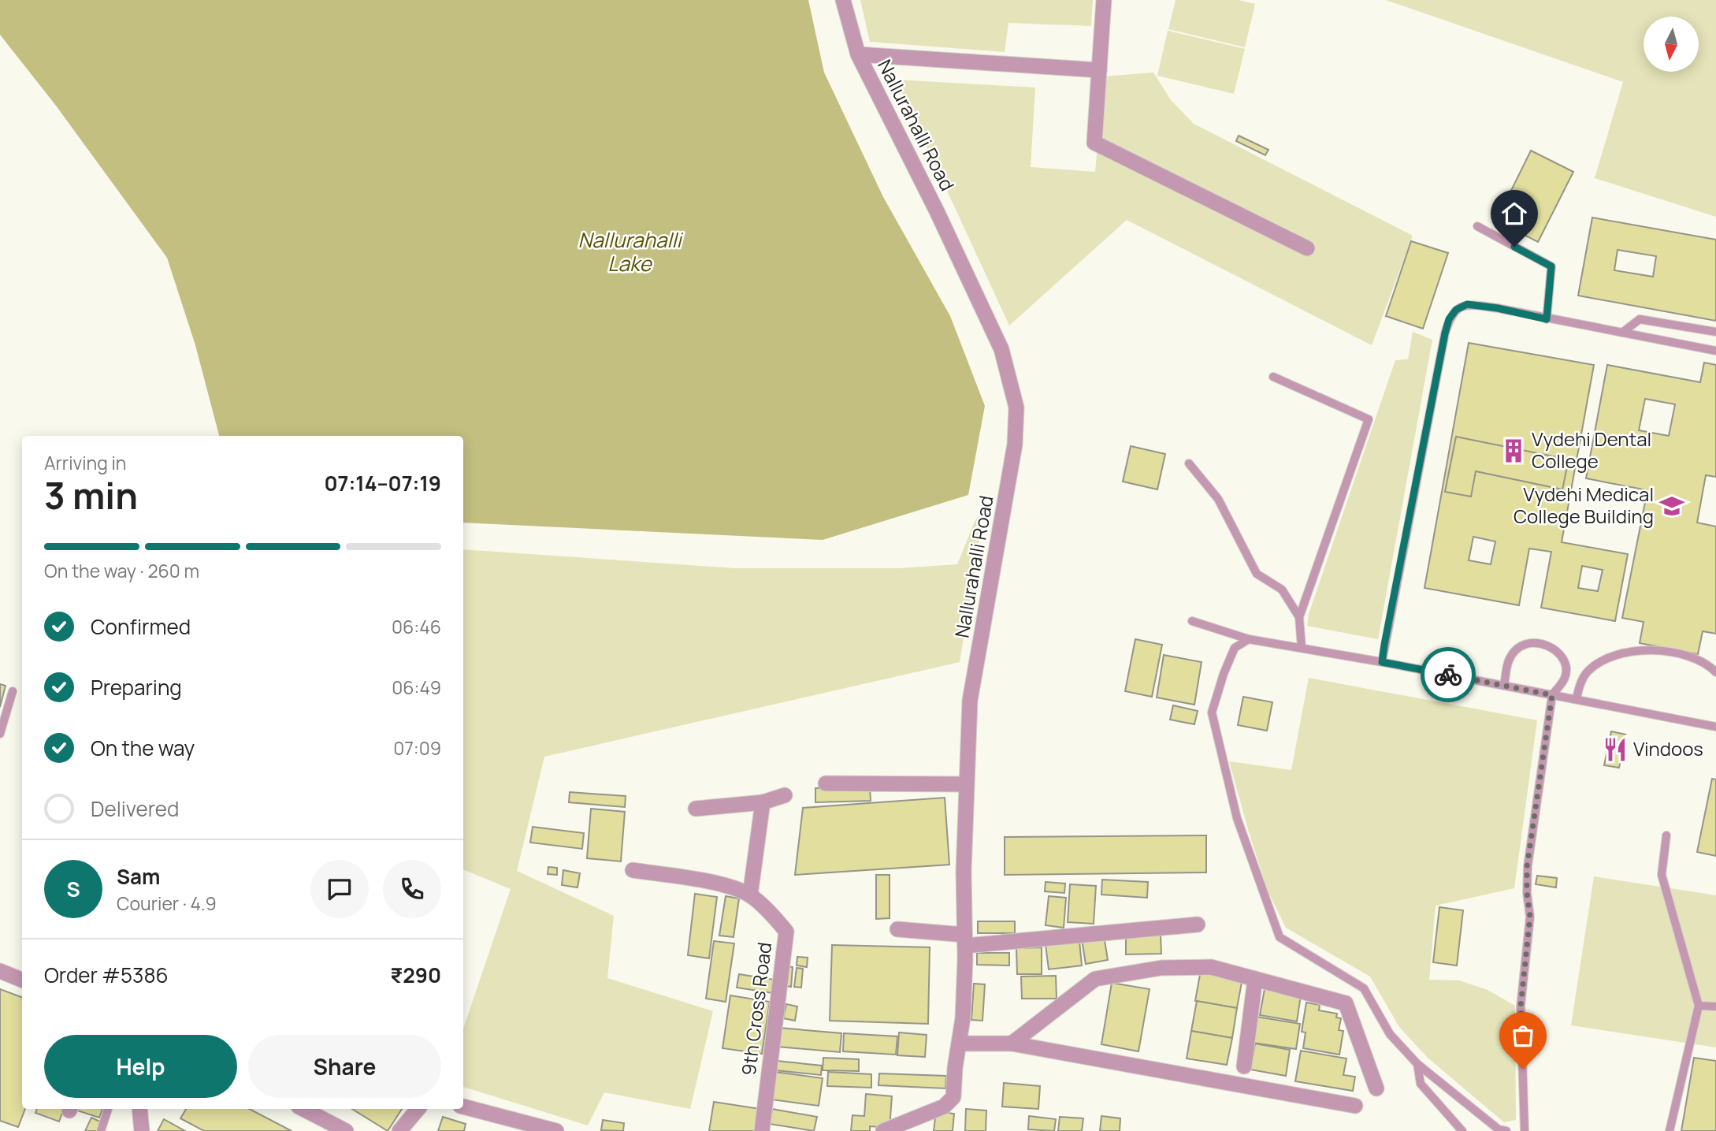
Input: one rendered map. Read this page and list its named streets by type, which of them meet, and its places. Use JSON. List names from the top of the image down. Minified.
{"streets":{"street":["Nallurahalli Road","9th Cross Road"]},"water":["Nallurahalli Lake"],"places":{"building":["Vydehi Dental College"],"school or university":["Vydehi Medical College Building"],"restaurant":["Vindoos"]},"north":"bottom","page":{"heading":["3 min","Arriving in","07:14–07:19"],"panel":["Sam","Courier · 4.9","Order #5386","₹290"],"bar":"On the way · 260 m","list":[["Confirmed","06:46"],["Preparing","06:49"],["On the way","07:09"],"Delivered"],"round":"S","buttons":["Help","Share"]}}
